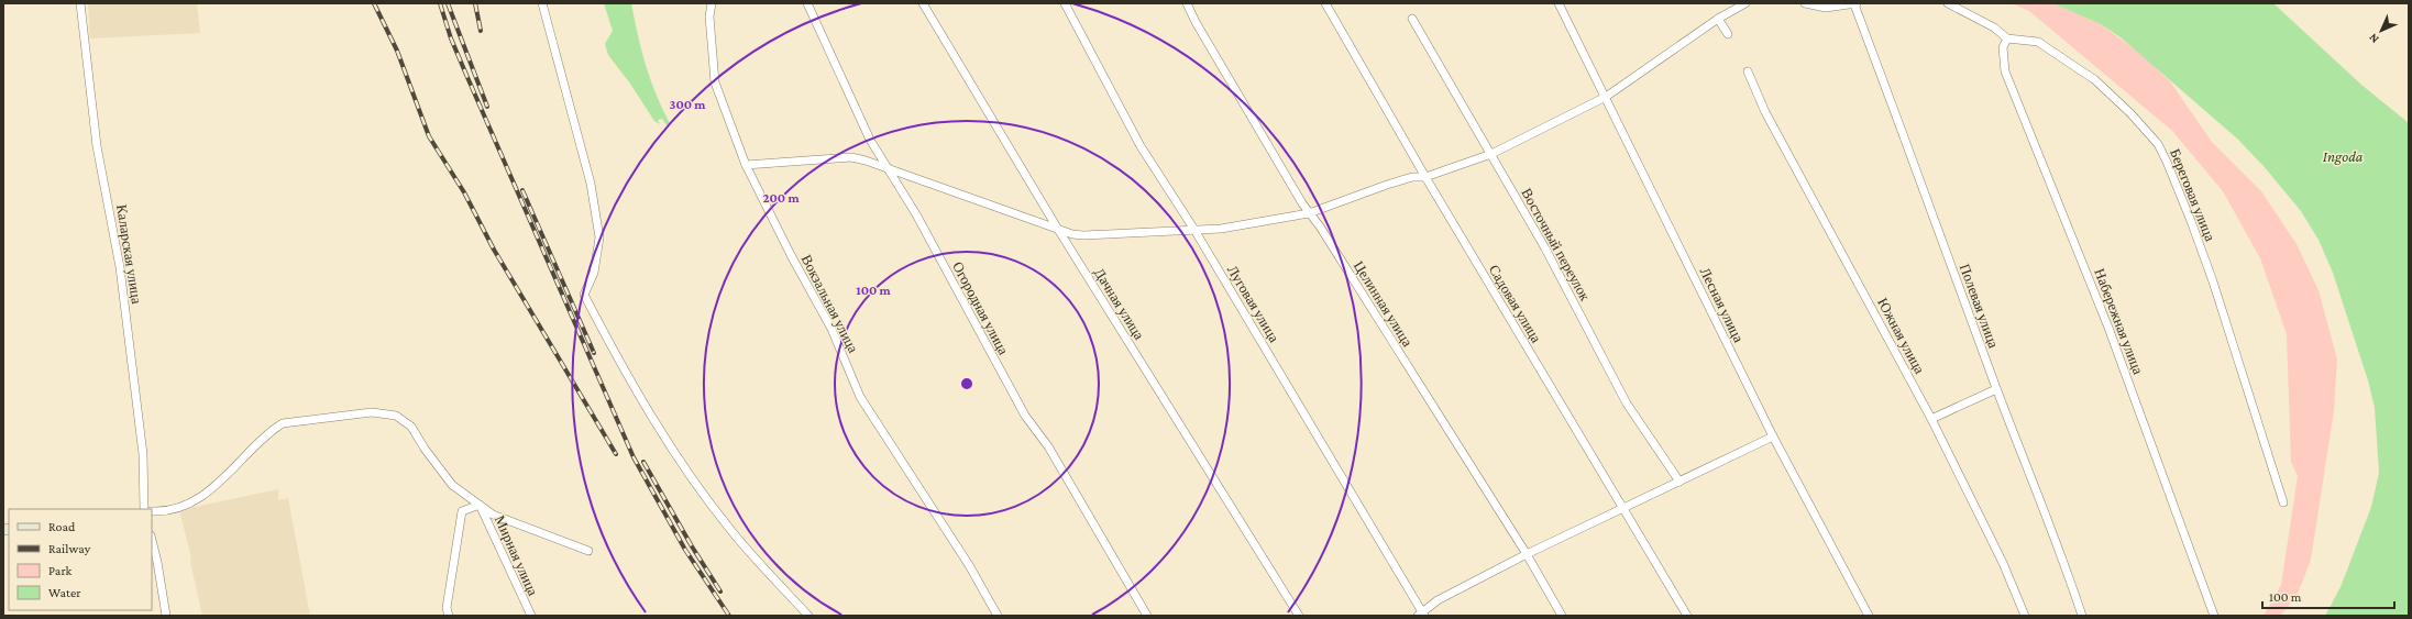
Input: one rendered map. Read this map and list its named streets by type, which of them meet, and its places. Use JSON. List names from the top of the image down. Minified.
{"streets":{"street":["Береговая улица","Восточный переулок","Каларская улица","Вокзальная улица","Дачная улица","Луговая улица","Целинная улица","Садовая улица","Лесная улица","Полевая улица","Огородная улица","Набережная улица","Южная улица","Мирная улица"]},"crossings":[["Береговая улица","Набережная улица"]],"water":["Ingoda"],"legend":["Road","Railway","Park","Water"],"scale_bar":"100 m","north":"bottom left","rings":["300 m","200 m","100 m"]}
